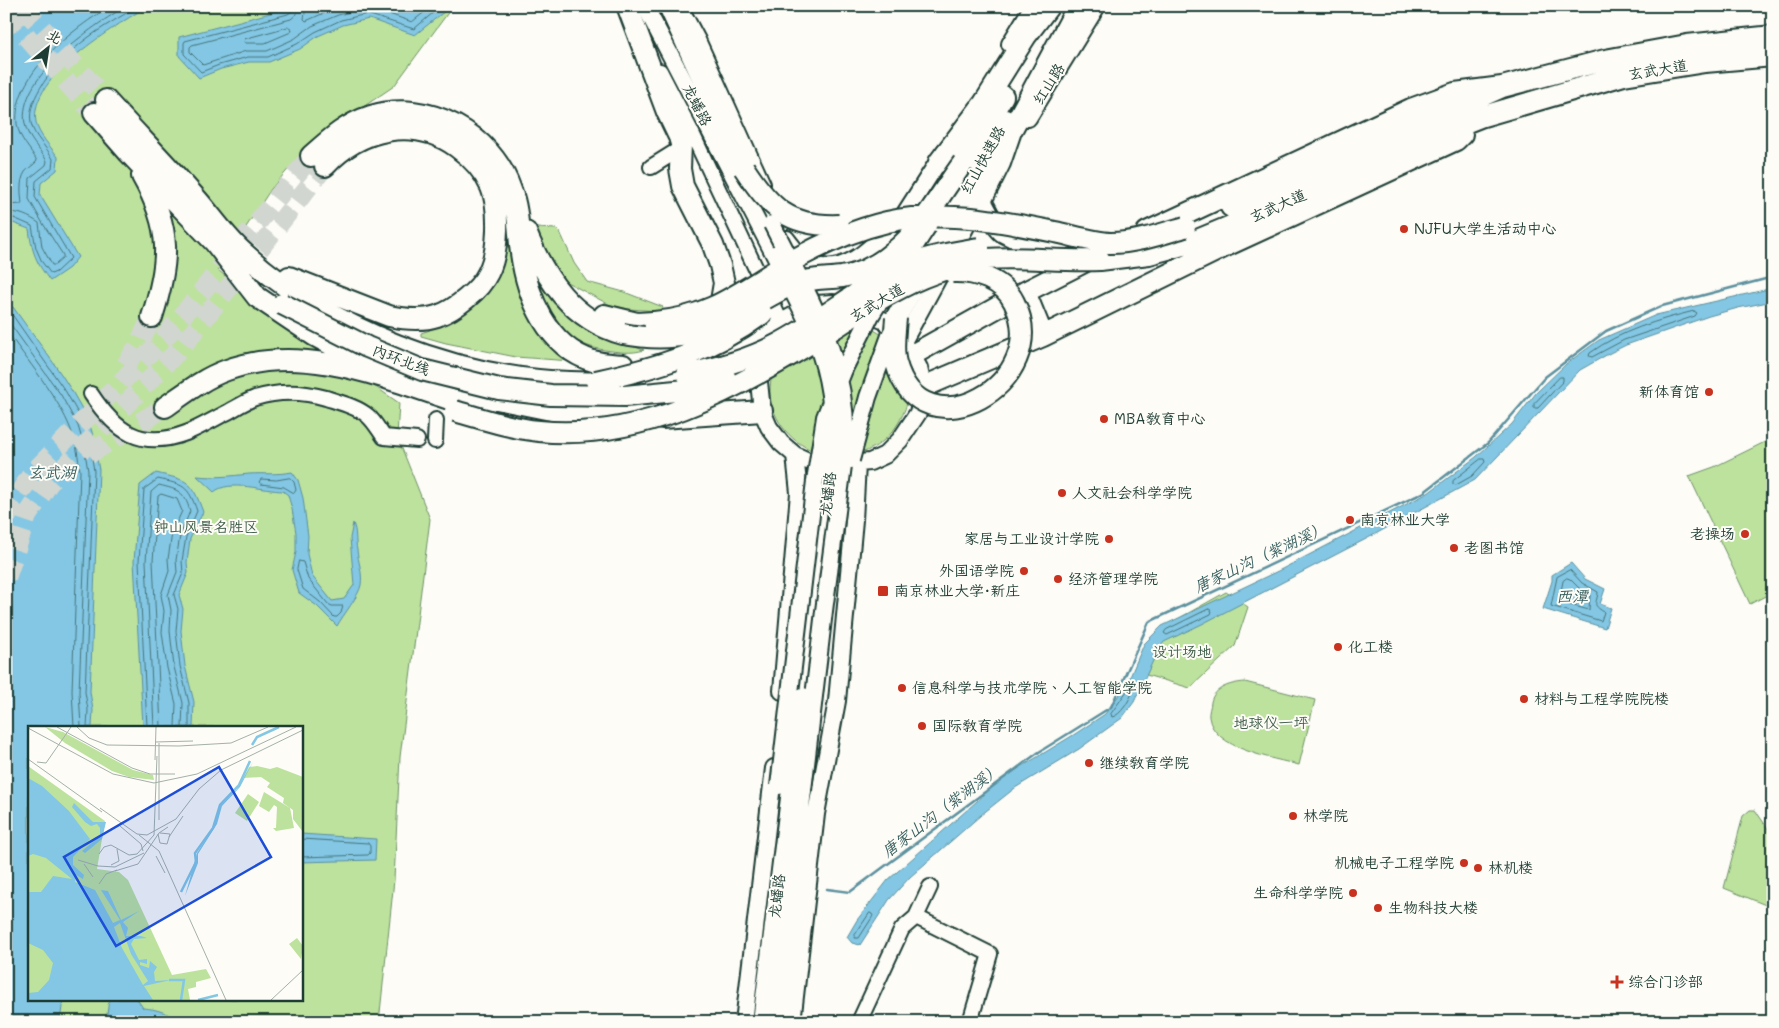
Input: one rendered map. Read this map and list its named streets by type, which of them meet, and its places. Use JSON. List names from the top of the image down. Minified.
{"streets":{"highway":["玄武大道","红山快速路","内环北线"],"main road":["红山路","龙蟠路"]},"crossings":[["玄武大道","内环北线"]],"water":["玄武湖","唐家山沟（紫湖溪）","西潭"],"parks":["钟山风景名胜区","设计场地","地球仪一坪"],"places":{"other":["NJFU大学生活动中心","新体育馆","MBA教育中心","人文社会科学学院","南京林业大学","老操场","家居与工业设计学院","老图书馆","外国语学院","经济管理学院","化工楼","信息科学与技术学院、人工智能学院","材料与工程学院院楼","国际教育学院","继续教育学院","林学院","机械电子工程学院","林机楼","生命科学学院","生物科技大楼"],"transit":["南京林业大学·新庄"],"health":["综合门诊部"]},"north":"top right"}
